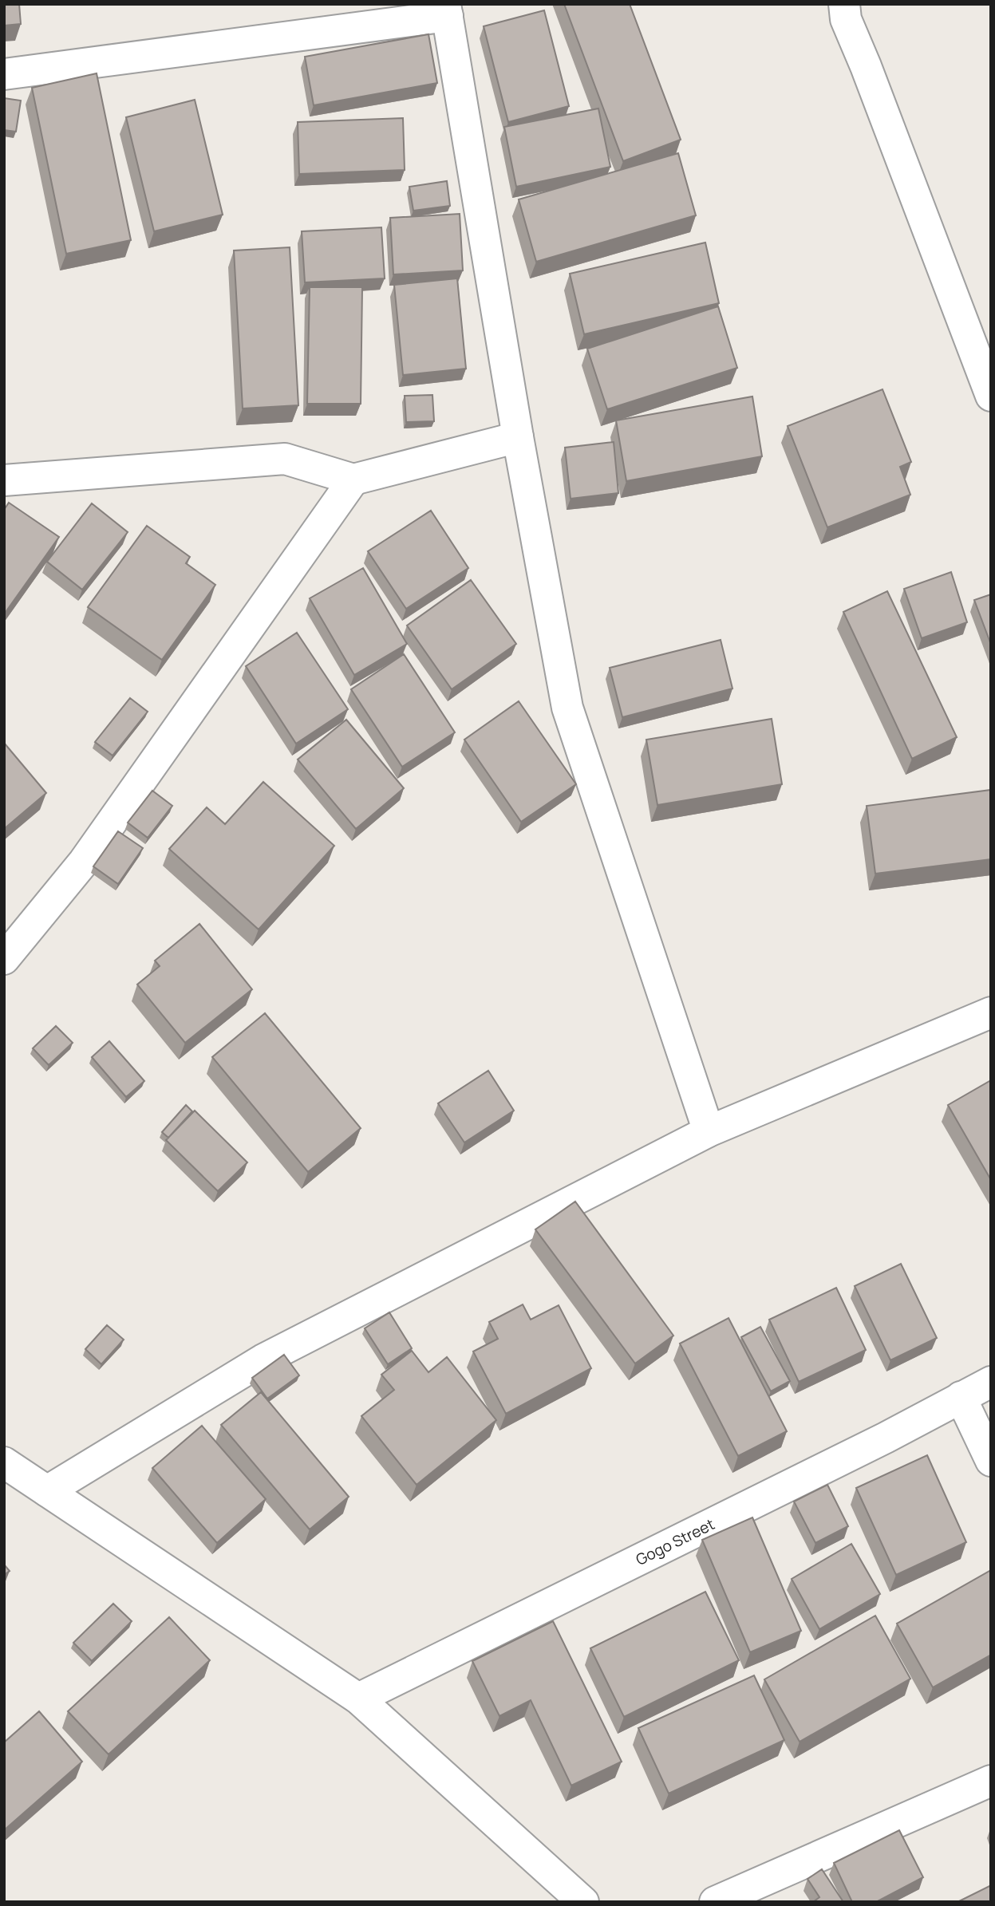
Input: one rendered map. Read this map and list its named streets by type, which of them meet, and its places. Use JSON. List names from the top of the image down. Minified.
{"streets":{"street":["Gogo Street"]}}
